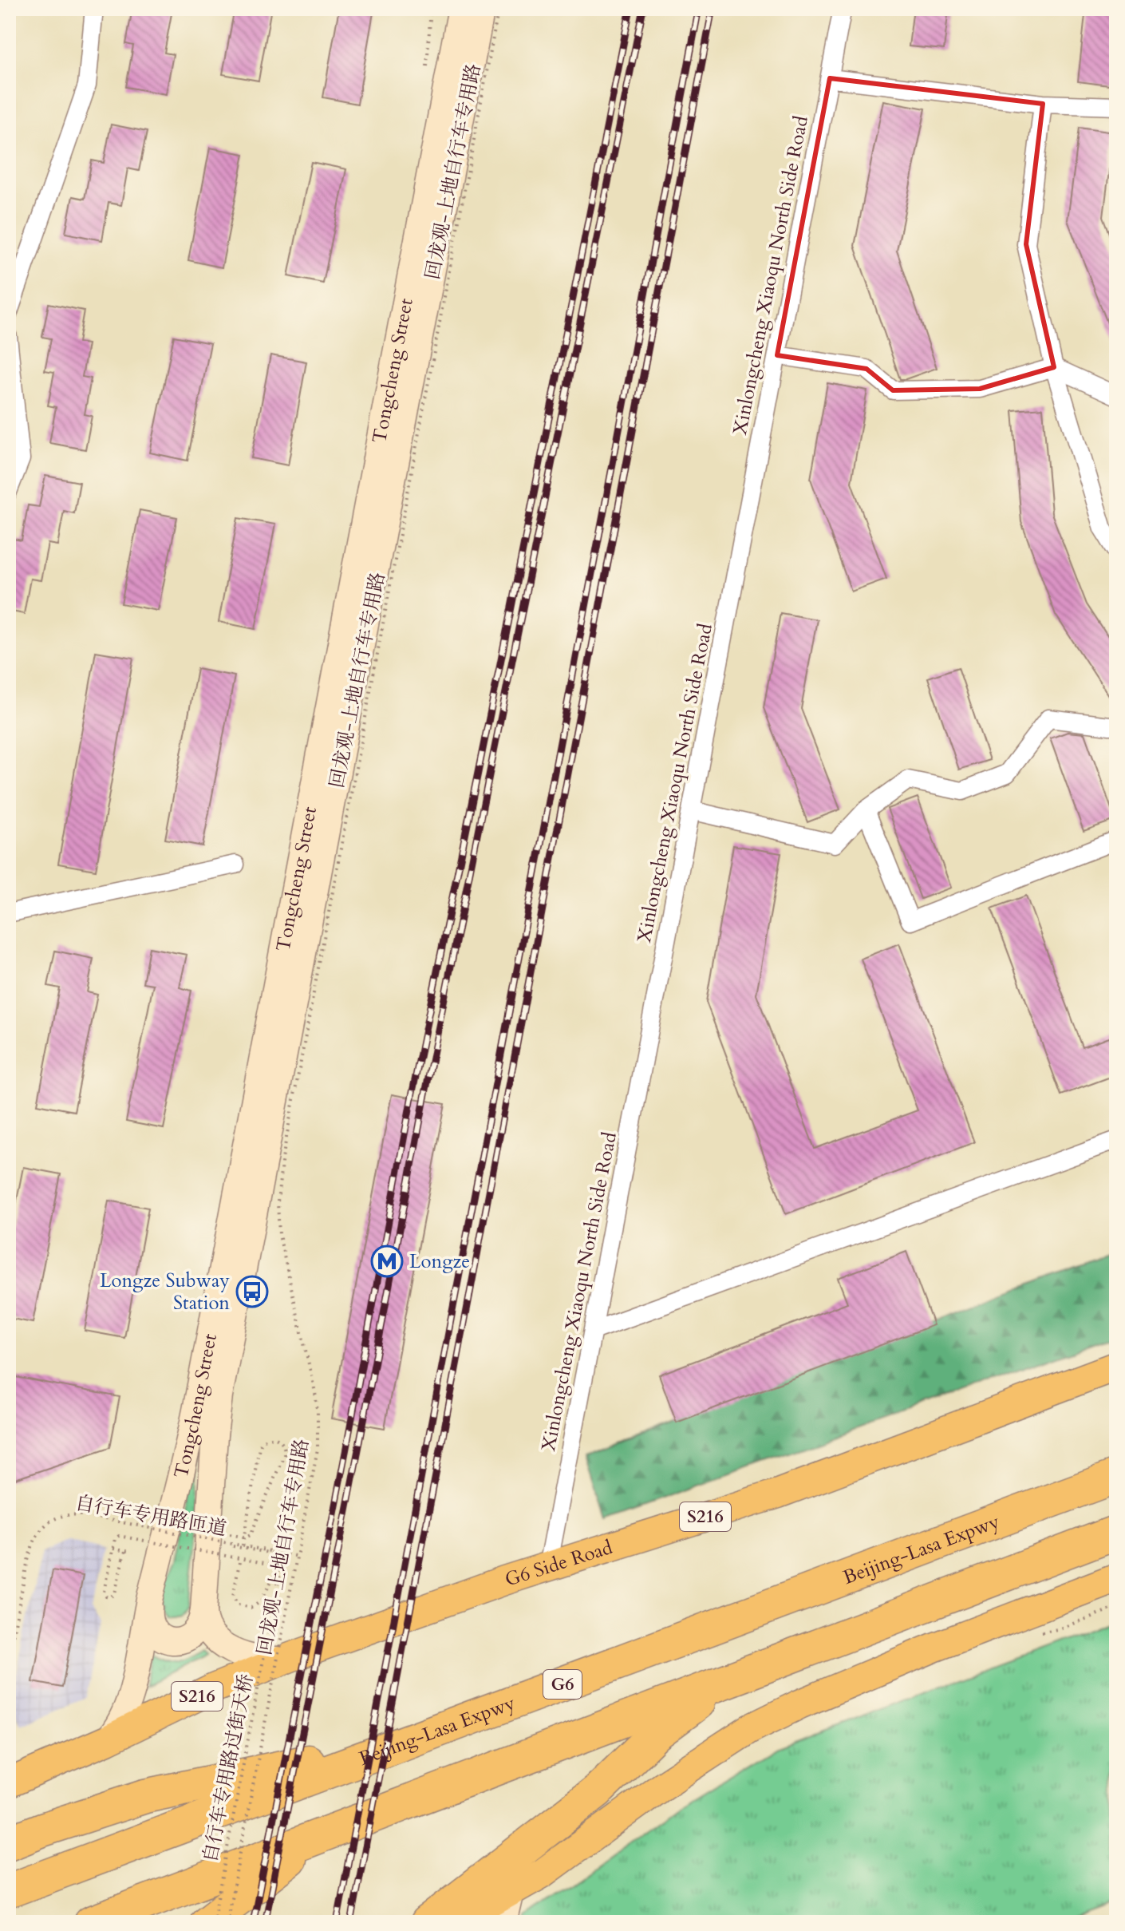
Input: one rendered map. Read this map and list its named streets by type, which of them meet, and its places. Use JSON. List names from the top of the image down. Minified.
{"streets":{"highway":["Beijing-Lasa Expwy","G6"],"main road":["Tongcheng Street","S216","G6 Side Road"],"street":["Xinlongcheng Xiaoqu North Side Road"],"path":["回龙观-上地自行车专用路","自行车专用路匝道","自行车专用路过街天桥"]},"crossings":[["回龙观-上地自行车专用路","自行车专用路匝道"],["Xinlongcheng Xiaoqu North Side Road","G6 Side Road"],["Tongcheng Street","G6 Side Road"]],"places":{"metro station":["Longze"],"bus stop":["Longze Subway Station"]}}
